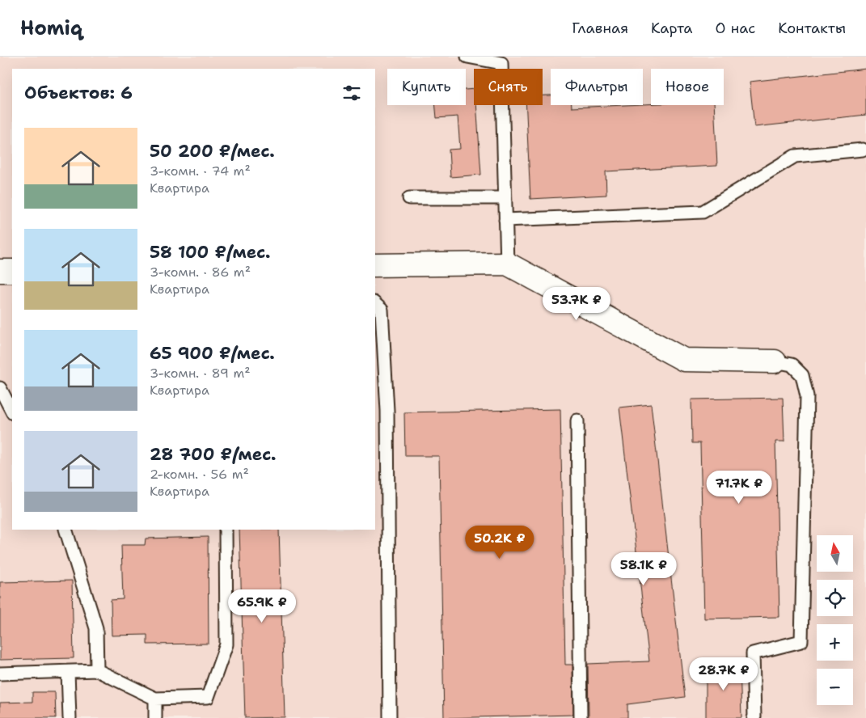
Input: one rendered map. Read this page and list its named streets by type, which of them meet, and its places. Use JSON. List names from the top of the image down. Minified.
{"north":"top","page":{"header":"Homiq","nav":["Главная","Карта","О нас","Контакты"],"chip":["Купить","Снять","Фильтры","Новое"],"heading":"Объектов: 6","list":[{"name":"50 200 ₽/мес.","note":"3-комн. · 74 m² · Квартира"},{"name":"58 100 ₽/мес.","note":"3-комн. · 86 m² · Квартира"},{"name":"65 900 ₽/мес.","note":"3-комн. · 89 m² · Квартира"},{"name":"28 700 ₽/мес.","note":"2-комн. · 56 m² · Квартира"}],"price":["53.7K ₽","71.7K ₽","50.2K ₽","58.1K ₽","65.9K ₽","28.7K ₽"],"map_buttons":["+","−"]}}
